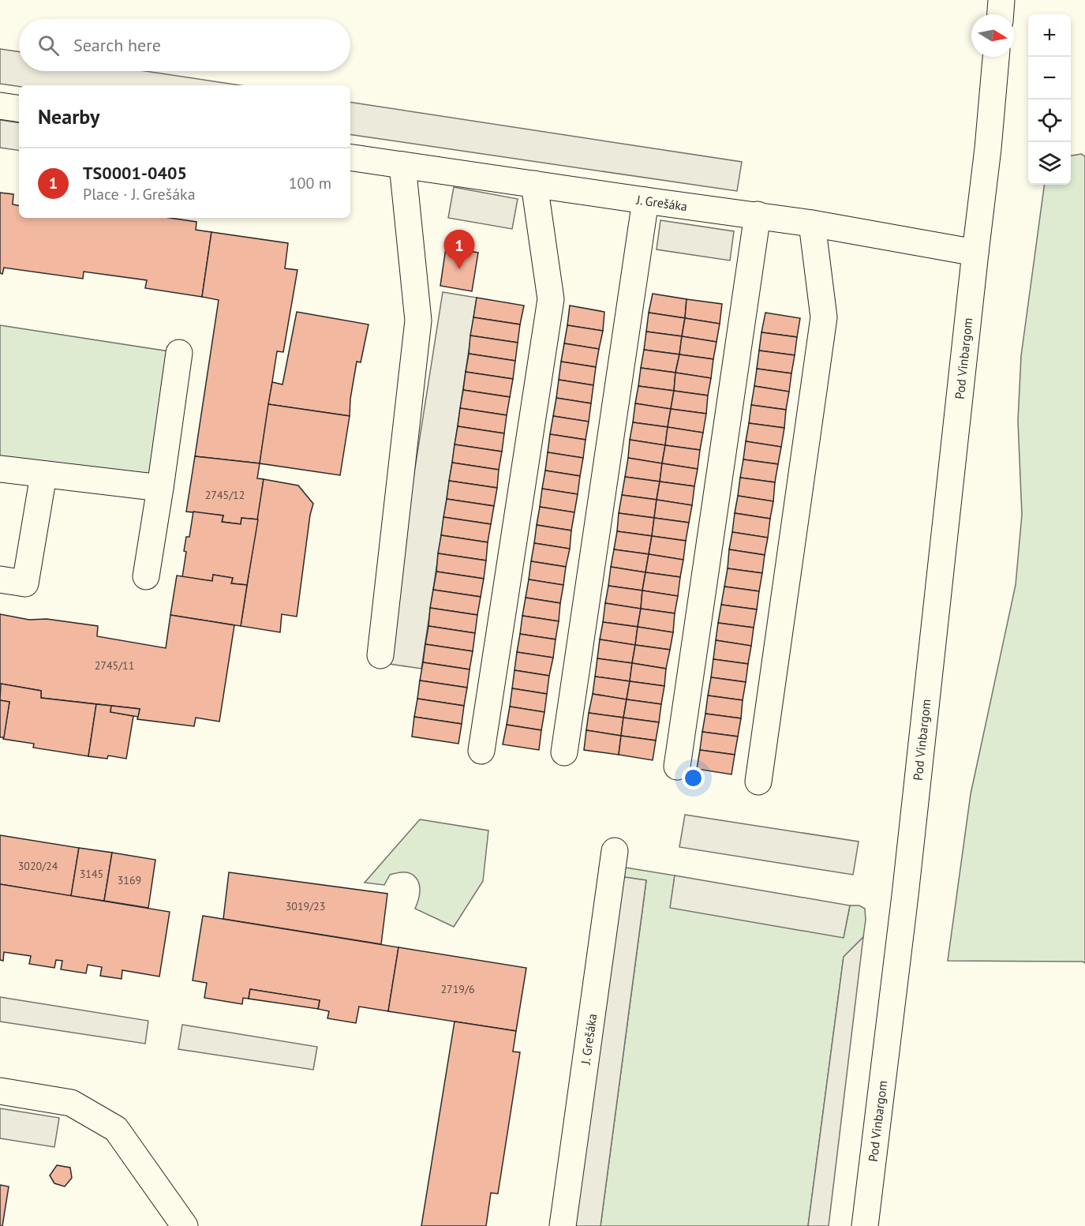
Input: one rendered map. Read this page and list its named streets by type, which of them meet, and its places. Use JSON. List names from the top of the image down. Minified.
{"streets":{"street":["J. Grešáka","Pod Vinbargom"]},"crossings":[["J. Grešáka","Pod Vinbargom"]],"house_numbers":["2745/12","2745/11","3020/24","3145","3169","3019/23","2719/6"],"north":"right","page":{"map_buttons":["+","−"],"search":"Search here","heading":"Nearby","list":[{"mark":"1","name":"TS0001-0405","note":"Place · J. Grešáka","value":"100 m"}],"pins":"1"}}
